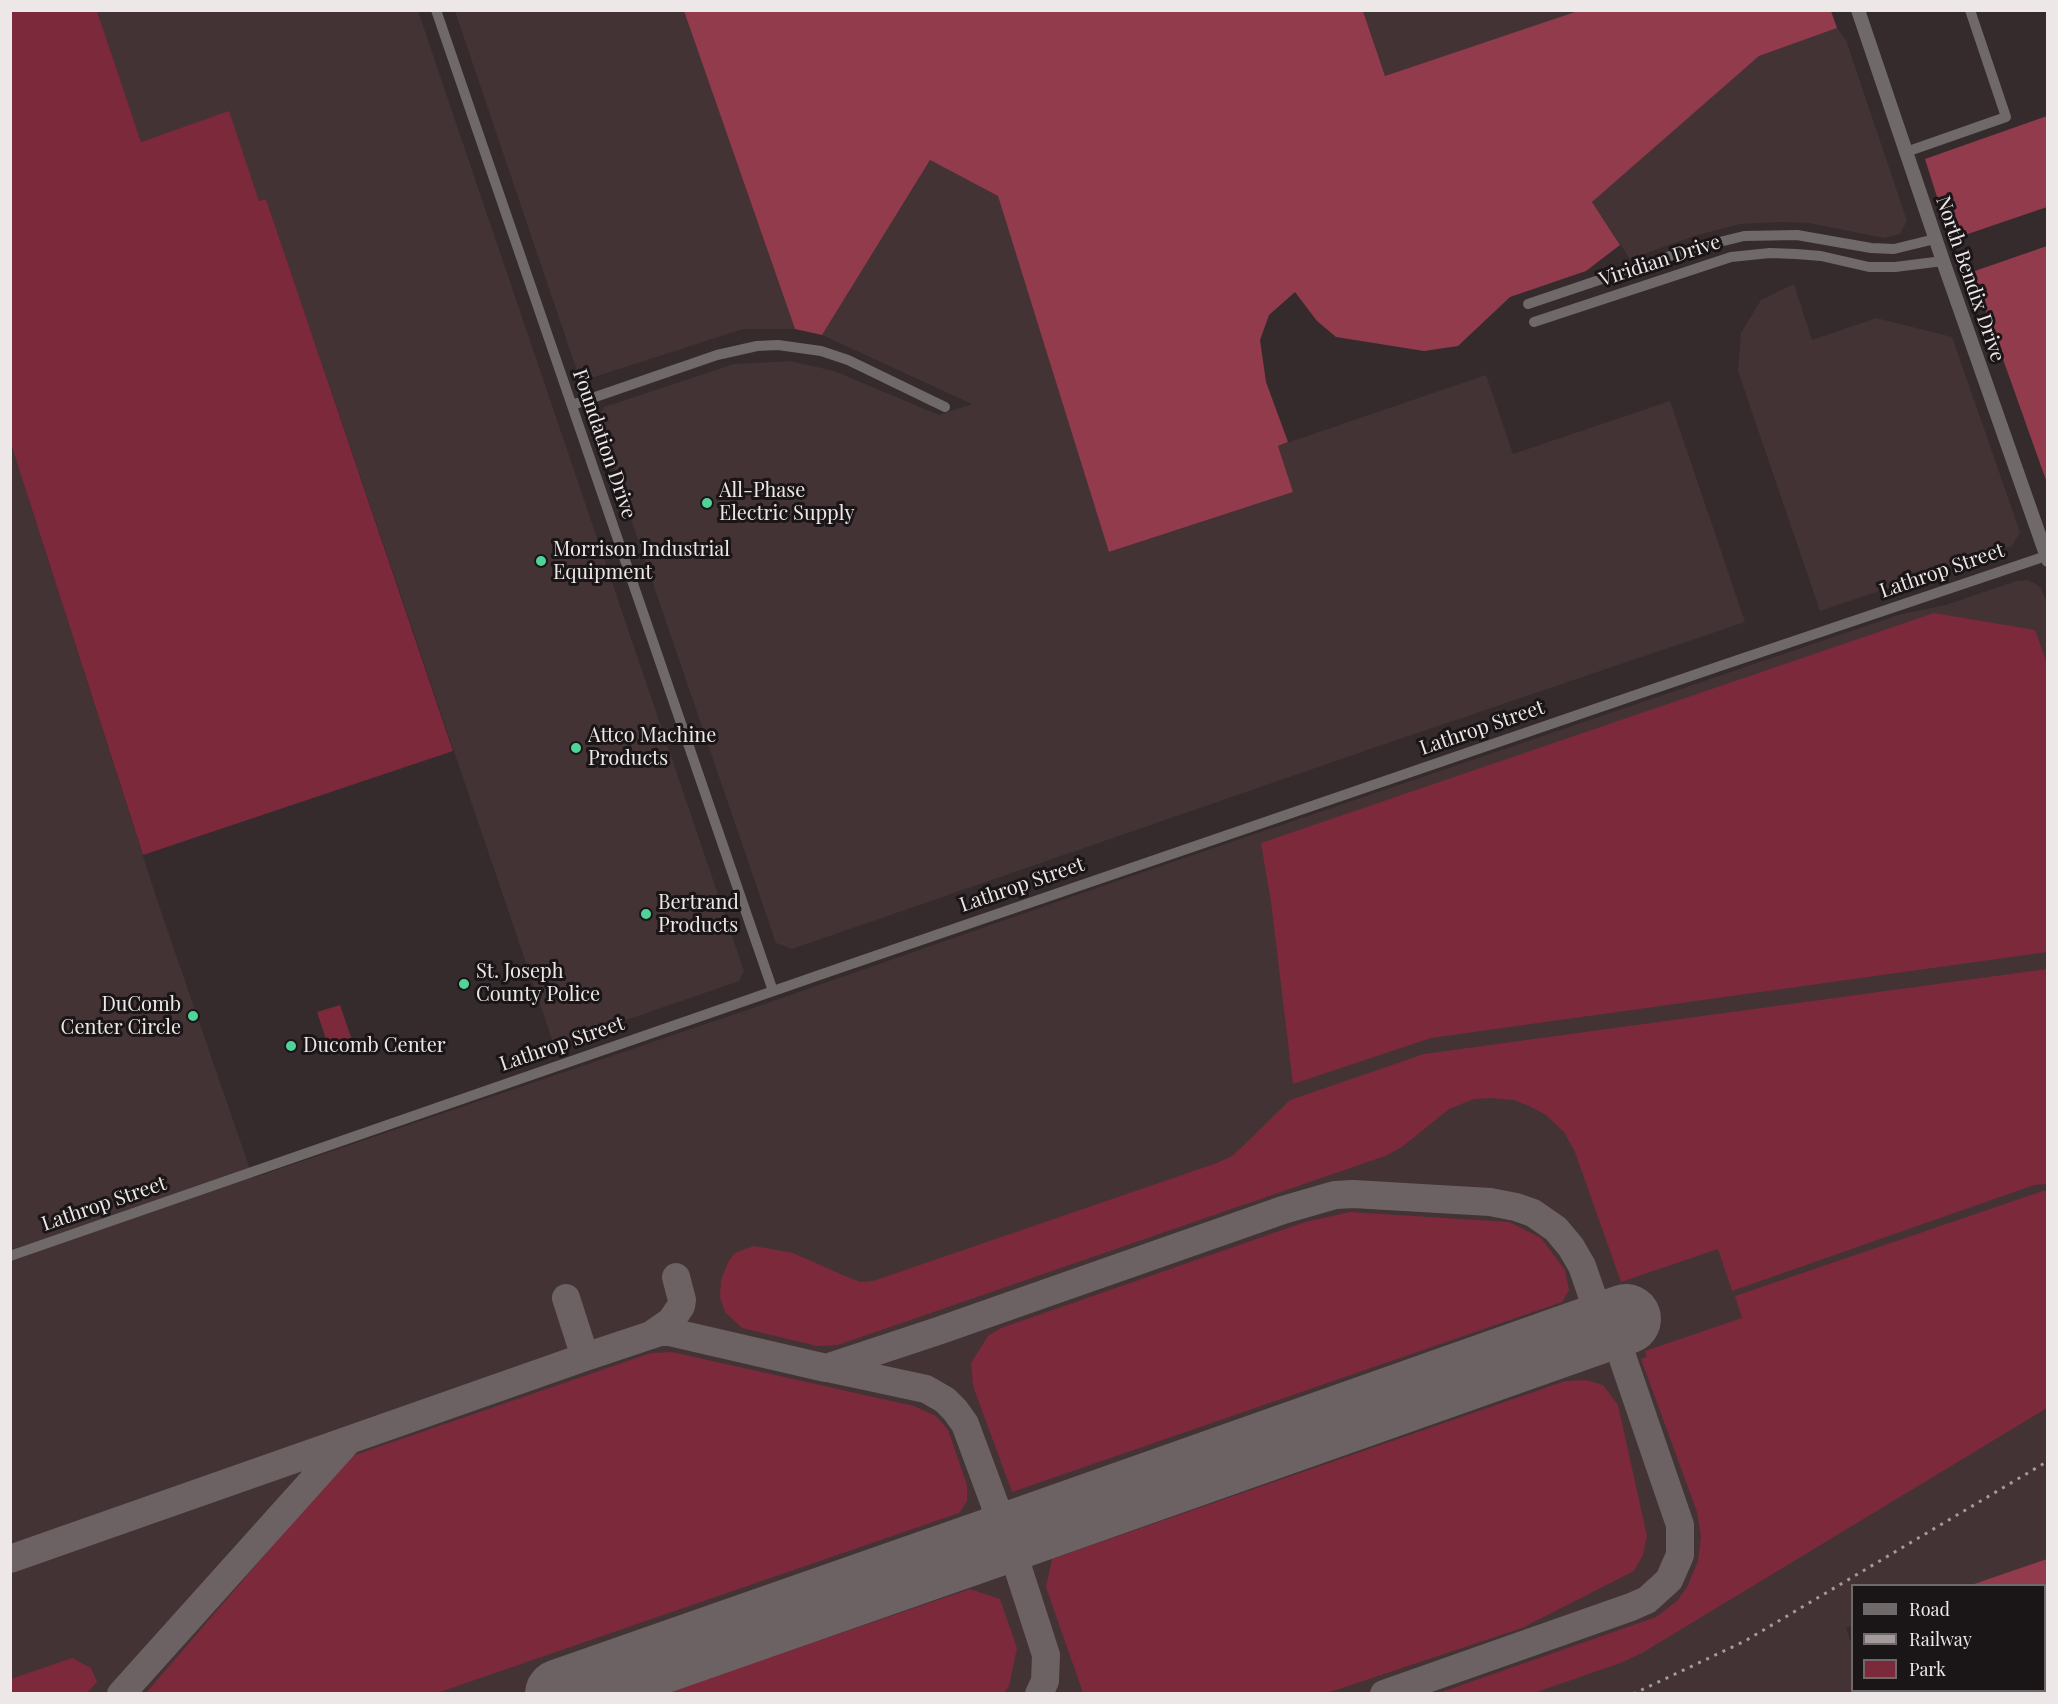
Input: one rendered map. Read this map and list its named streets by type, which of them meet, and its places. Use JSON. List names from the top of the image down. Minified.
{"streets":{"street":["Viridian Drive","North Bendix Drive","Foundation Drive","Lathrop Street"]},"crossings":[["Viridian Drive","North Bendix Drive"],["North Bendix Drive","Lathrop Street"],["Foundation Drive","Lathrop Street"]],"places":["All-Phase Electric Supply","Morrison Industrial Equipment","Attco Machine Products","Bertrand Products","St. Joseph County Police","DuComb Center Circle","Ducomb Center"],"legend":["Road","Railway","Park"]}
